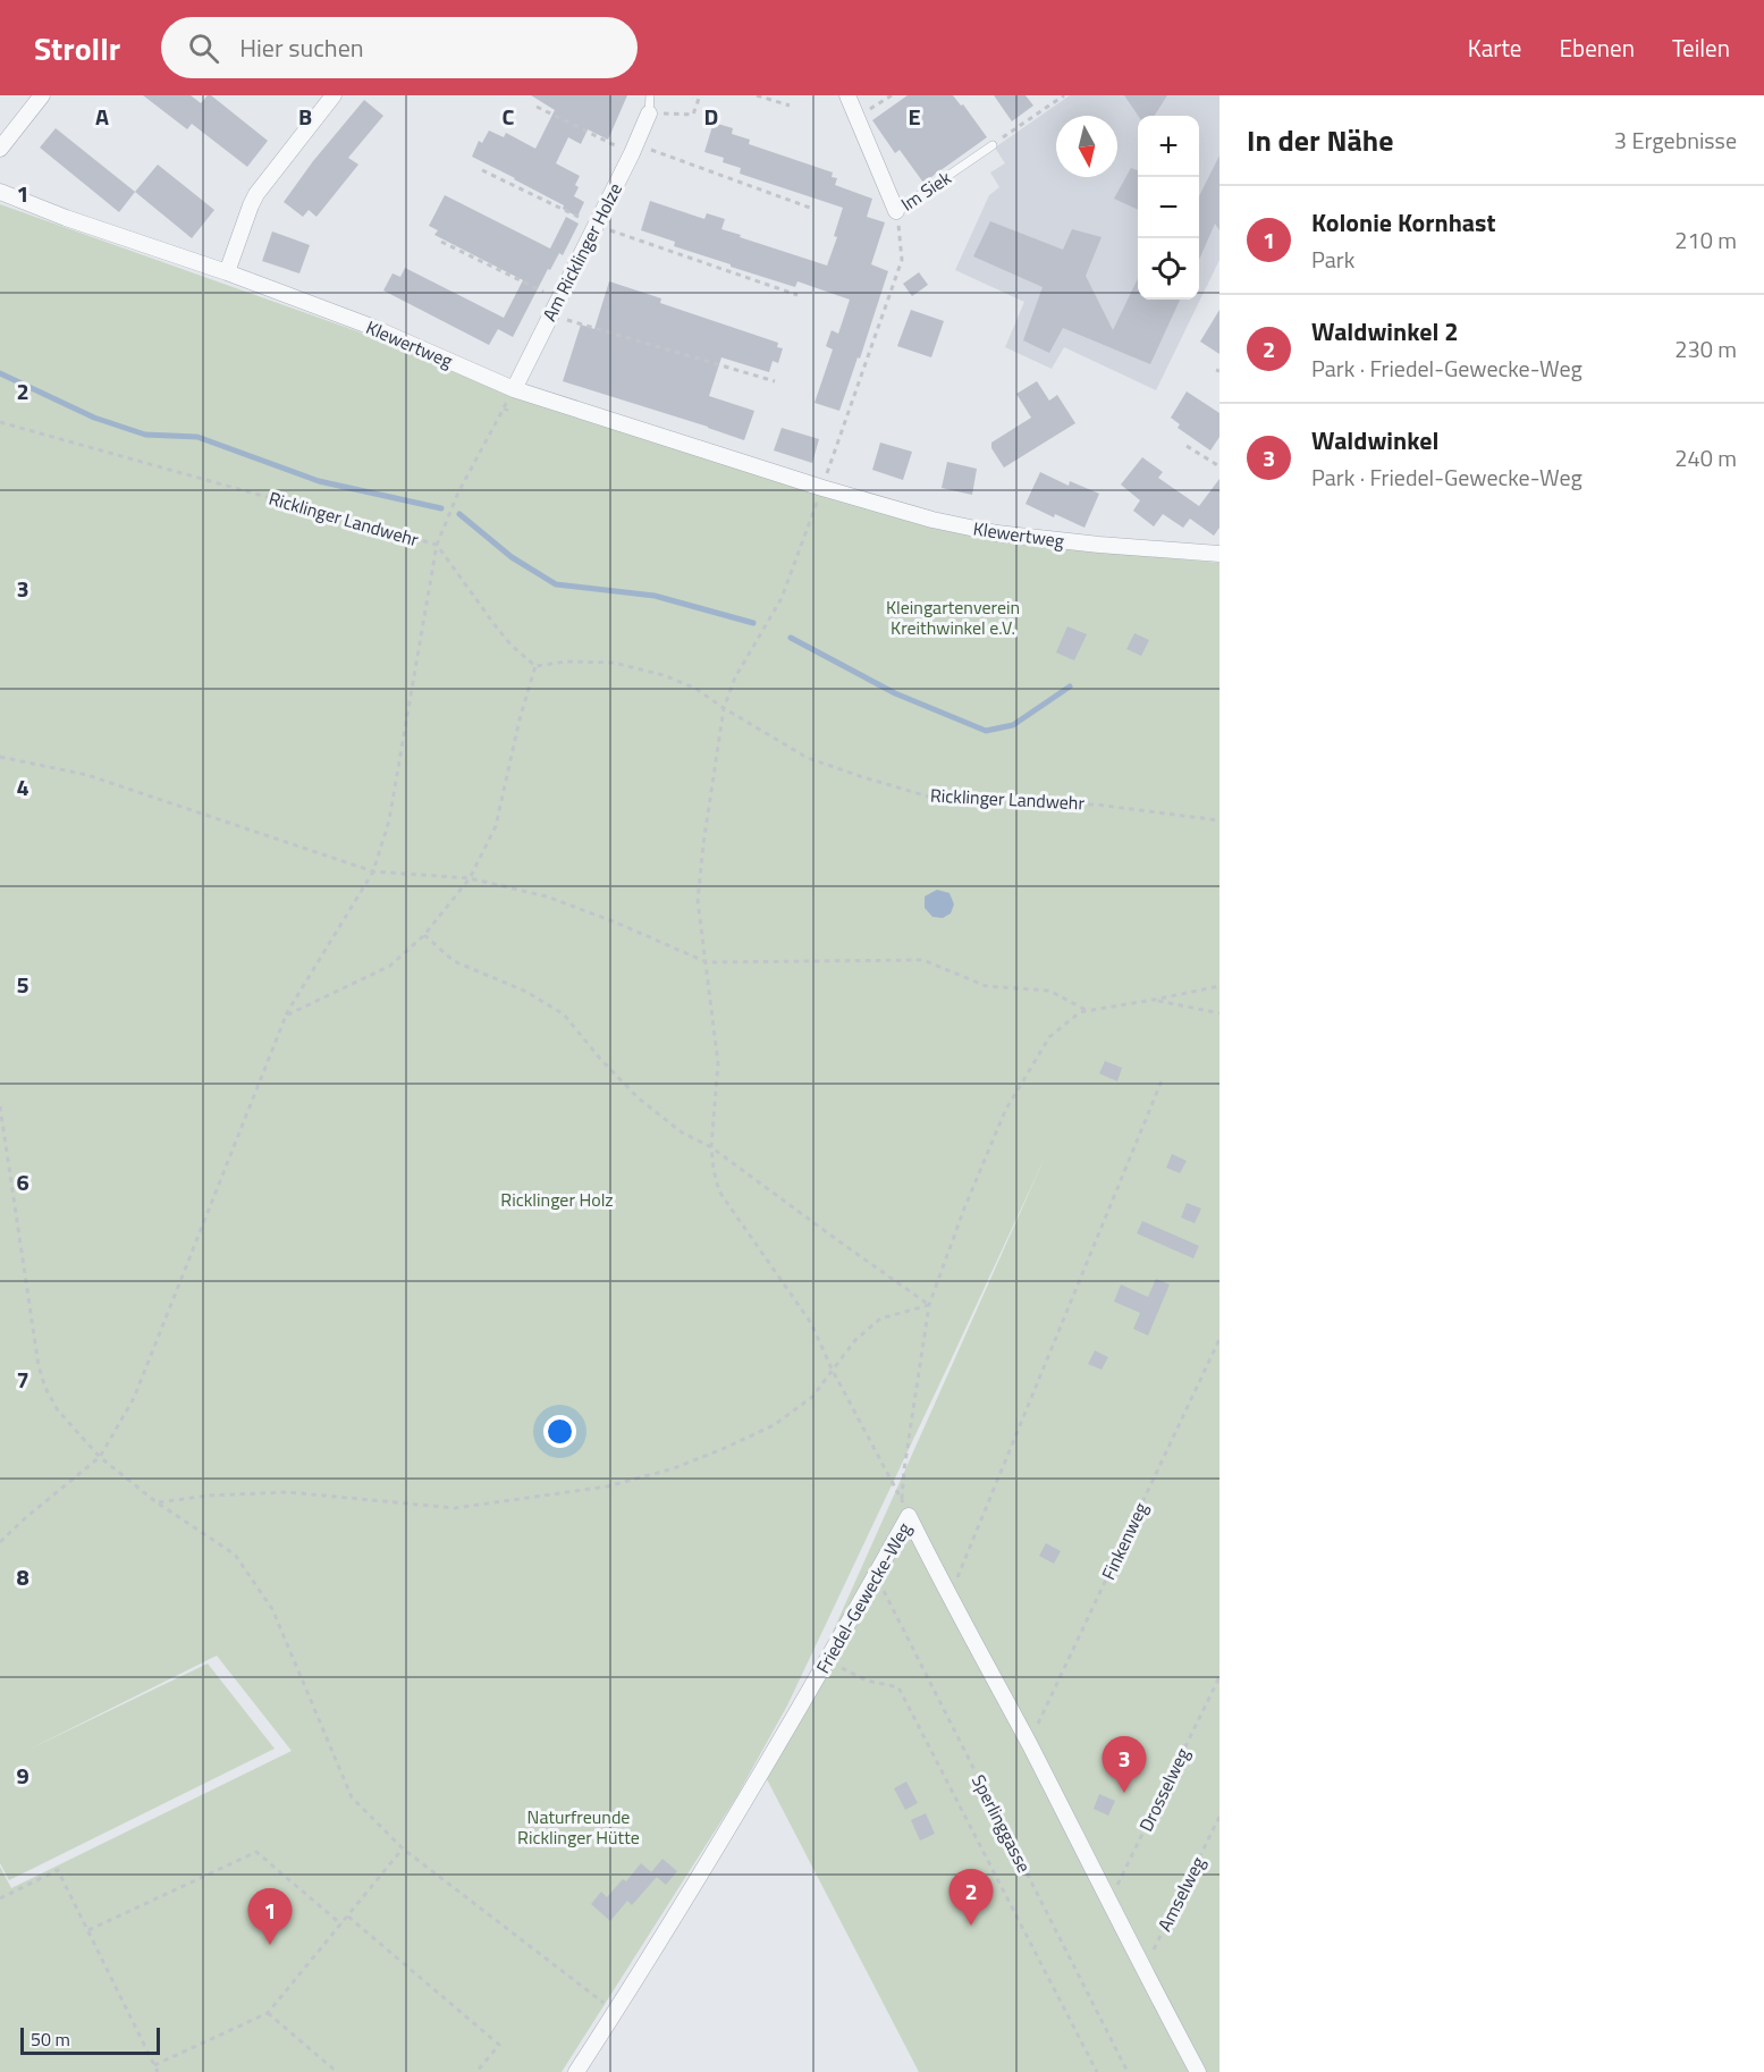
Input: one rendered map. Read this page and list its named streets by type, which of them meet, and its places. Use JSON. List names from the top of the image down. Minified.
{"streets":{"street":["Im Siek","Am Ricklinger Holze","Klewertweg","Friedel-Gewecke-Weg"],"path":["Ricklinger Landwehr","Finkenweg","Drosselweg","Sperlinggasse","Amselweg"]},"crossings":[["Am Ricklinger Holze","Klewertweg"],["Finkenweg","Friedel-Gewecke-Weg"],["Friedel-Gewecke-Weg","Drosselweg"],["Friedel-Gewecke-Weg","Sperlinggasse"],["Friedel-Gewecke-Weg","Amselweg"]],"parks":["Kleingartenverein Kreithwinkel e.V.","Ricklinger Holz","Naturfreunde Ricklinger Hütte"],"scale_bar":"50 m","north":"bottom","page":{"header":"Strollr","search":"Hier suchen","nav":["Karte","Ebenen","Teilen"],"heading":["In der Nähe","3 Ergebnisse"],"map_buttons":["+","−"],"list":[{"mark":"1","name":"Kolonie Kornhast","note":"Park","value":"210 m"},{"mark":"2","name":"Waldwinkel 2","note":"Park · Friedel-Gewecke-Weg","value":"230 m"},{"mark":"3","name":"Waldwinkel","note":"Park · Friedel-Gewecke-Weg","value":"240 m"}],"pins":["3","2","1"],"scale":"50 m"},"grid":{"columns":["A","B","C","D","E"],"rows":["1","2","3","4","5","6","7","8","9"]}}
